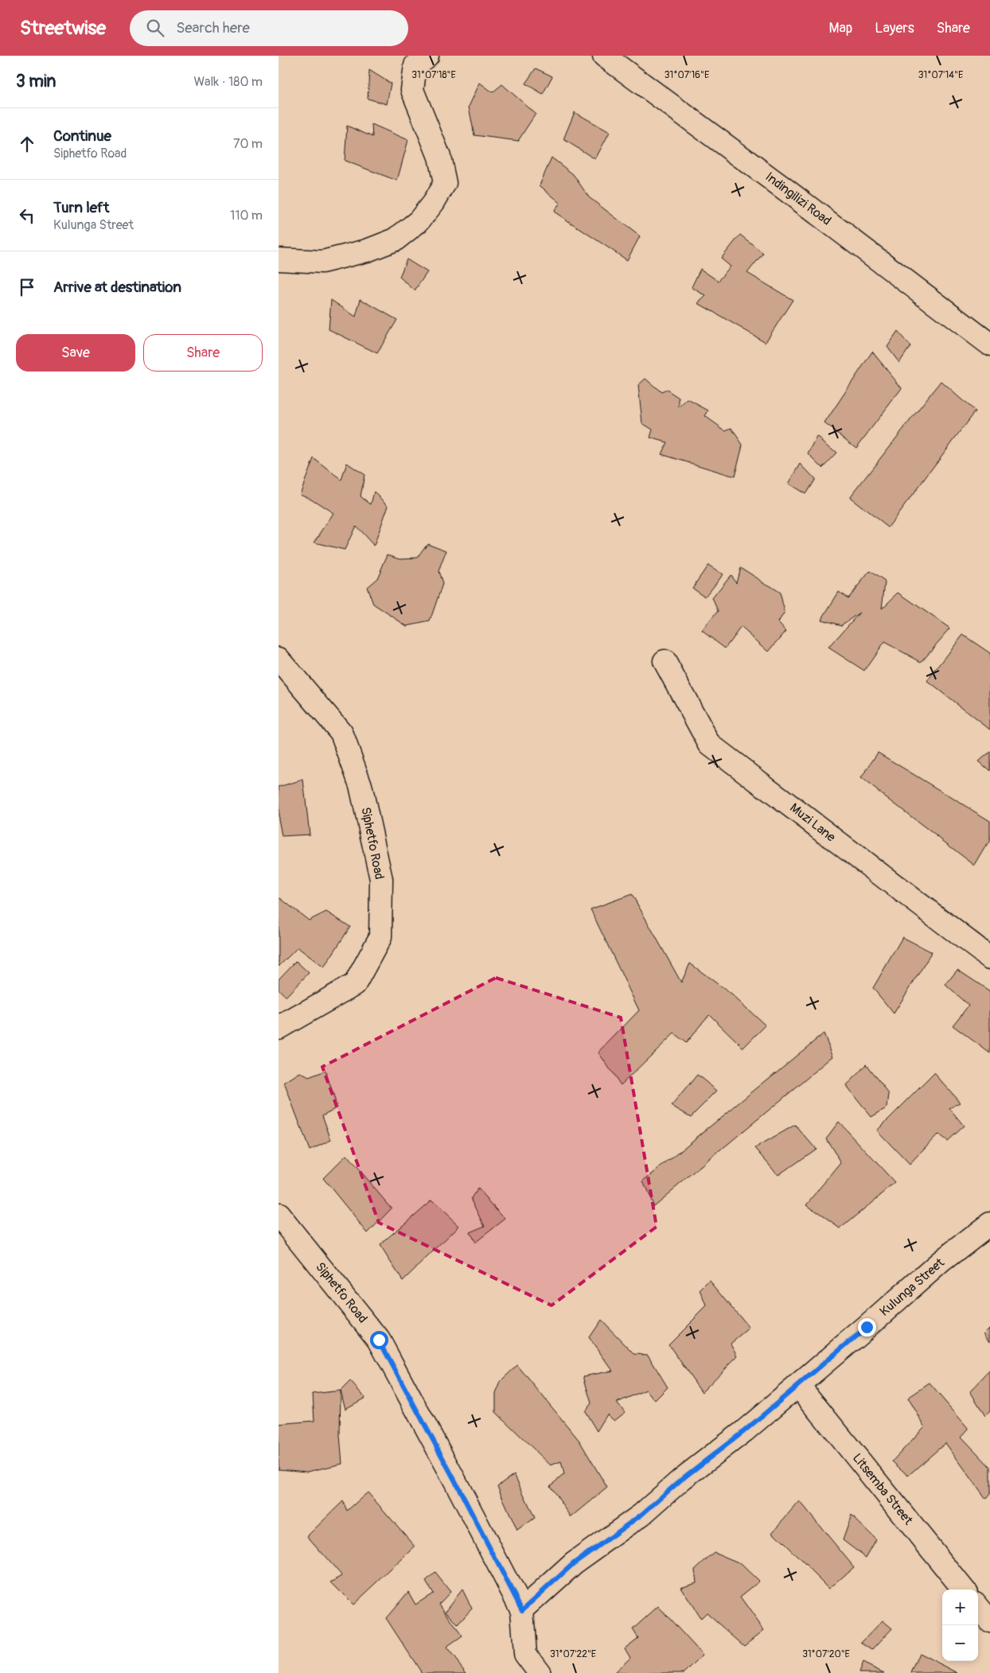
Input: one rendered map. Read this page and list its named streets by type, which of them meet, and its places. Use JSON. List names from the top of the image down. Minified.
{"streets":{"street":["Indingilizi Road","Muzi Lane","Siphetfo Road","Kulunga Street","Litsemba Street"]},"crossings":[["Siphetfo Road","Kulunga Street"],["Kulunga Street","Litsemba Street"]],"page":{"header":"Streetwise","search":"Search here","nav":["Map","Layers","Share"],"heading":["3 min","Walk · 180 m"],"list":[["Continue","Siphetfo Road","70 m"],["Turn left","Kulunga Street","110 m"],"Arrive at destination"],"buttons":["Save","Share"],"map_buttons":["+","−"]},"coordinates":["31°07'18\"E","31°07'16\"E","31°07'14\"E","31°07'22\"E","31°07'20\"E"]}
